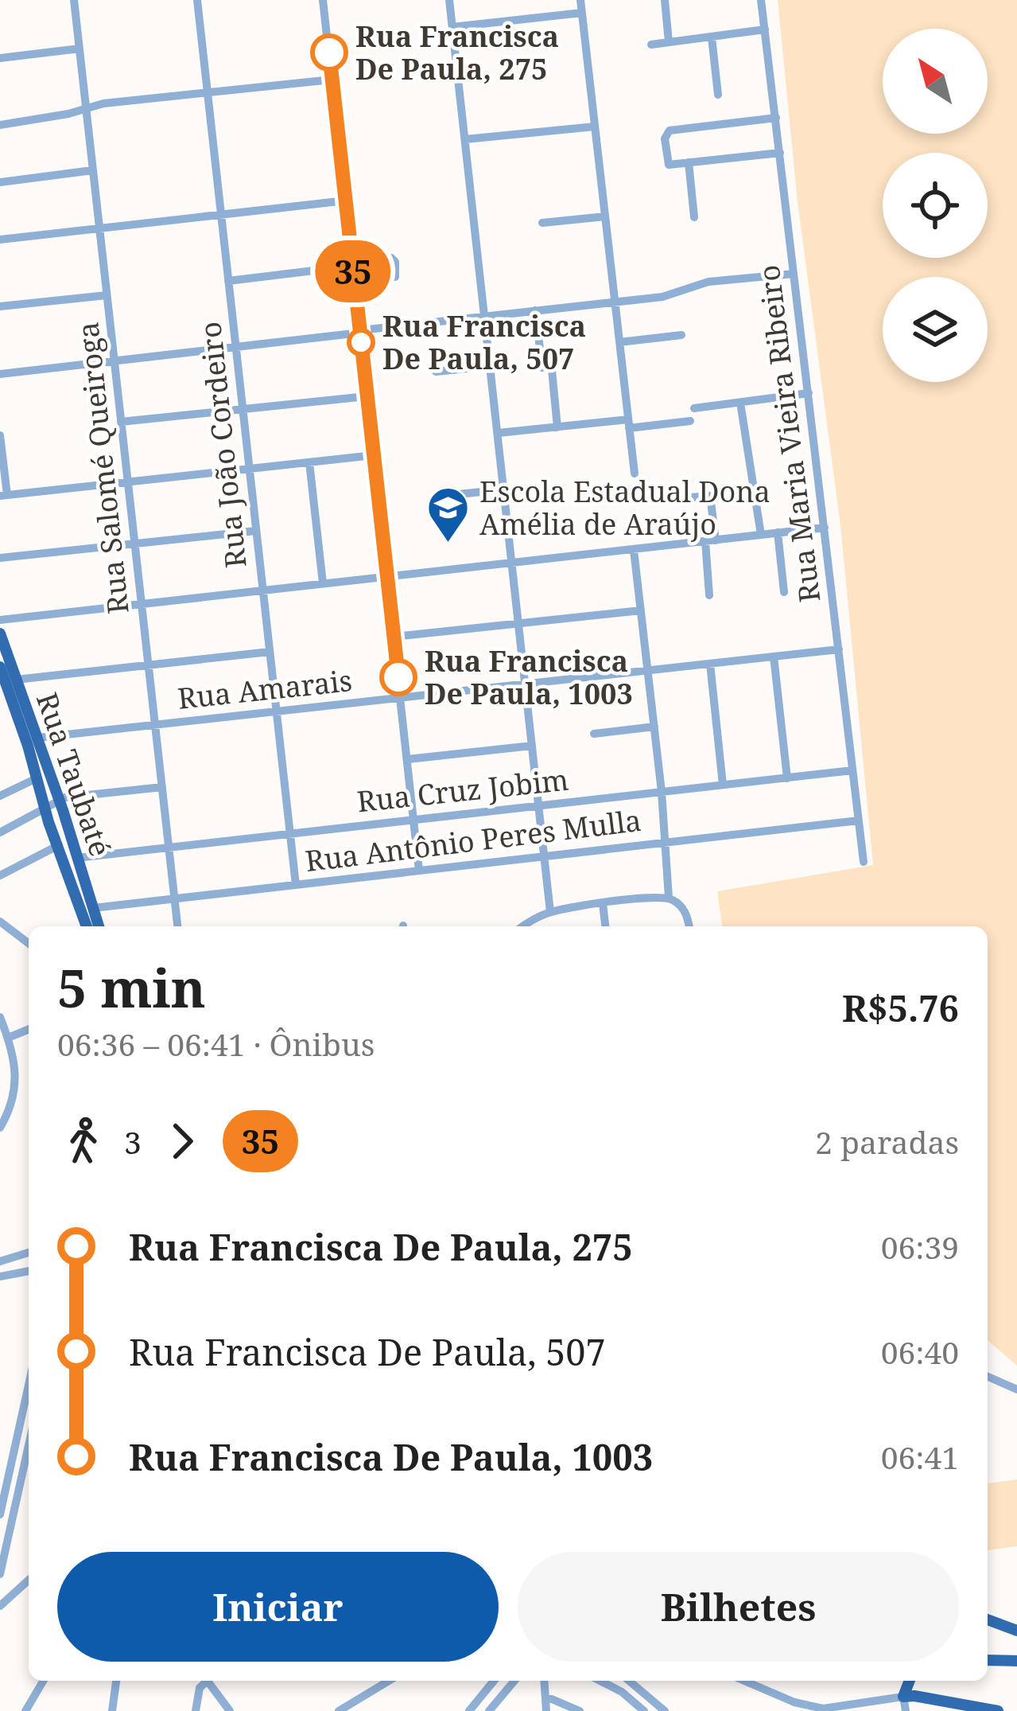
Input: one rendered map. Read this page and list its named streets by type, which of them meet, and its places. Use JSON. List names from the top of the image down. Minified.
{"streets":{"main road":["Rua Taubaté"],"street":["Rua Maria Vieira Ribeiro","Rua João Cordeiro","Rua Salomé Queiroga","Rua Amarais","Rua Cruz Jobim","Rua Antônio Peres Mulla"]},"crossings":[["Rua Maria Vieira Ribeiro","Rua Amarais"],["Rua Maria Vieira Ribeiro","Rua Cruz Jobim"],["Rua Maria Vieira Ribeiro","Rua Antônio Peres Mulla"],["Rua João Cordeiro","Rua Amarais"],["Rua João Cordeiro","Rua Cruz Jobim"],["Rua João Cordeiro","Rua Antônio Peres Mulla"],["Rua Salomé Queiroga","Rua Amarais"],["Rua Salomé Queiroga","Rua Cruz Jobim"],["Rua Salomé Queiroga","Rua Antônio Peres Mulla"],["Rua Amarais","Rua Taubaté"],["Rua Taubaté","Rua Cruz Jobim"],["Rua Taubaté","Rua Antônio Peres Mulla"]],"places":{"other":["Rua Francisca De Paula, 275","Rua Francisca De Paula, 507","Rua Francisca De Paula, 1003"],"school or university":["Escola Estadual Dona Amélia de Araújo"]},"lines":["bus line 35"],"north":"top left","page":{"on_map":"35","heading":["5 min","06:36 – 06:41 · Ônibus","R$5.76"],"legs":["3","35","2 paradas"],"list":[{"name":"Rua Francisca De Paula, 275","value":"06:39"},{"name":"Rua Francisca De Paula, 507","value":"06:40"},{"name":"Rua Francisca De Paula, 1003","value":"06:41"}],"buttons":["Iniciar","Bilhetes"]}}
